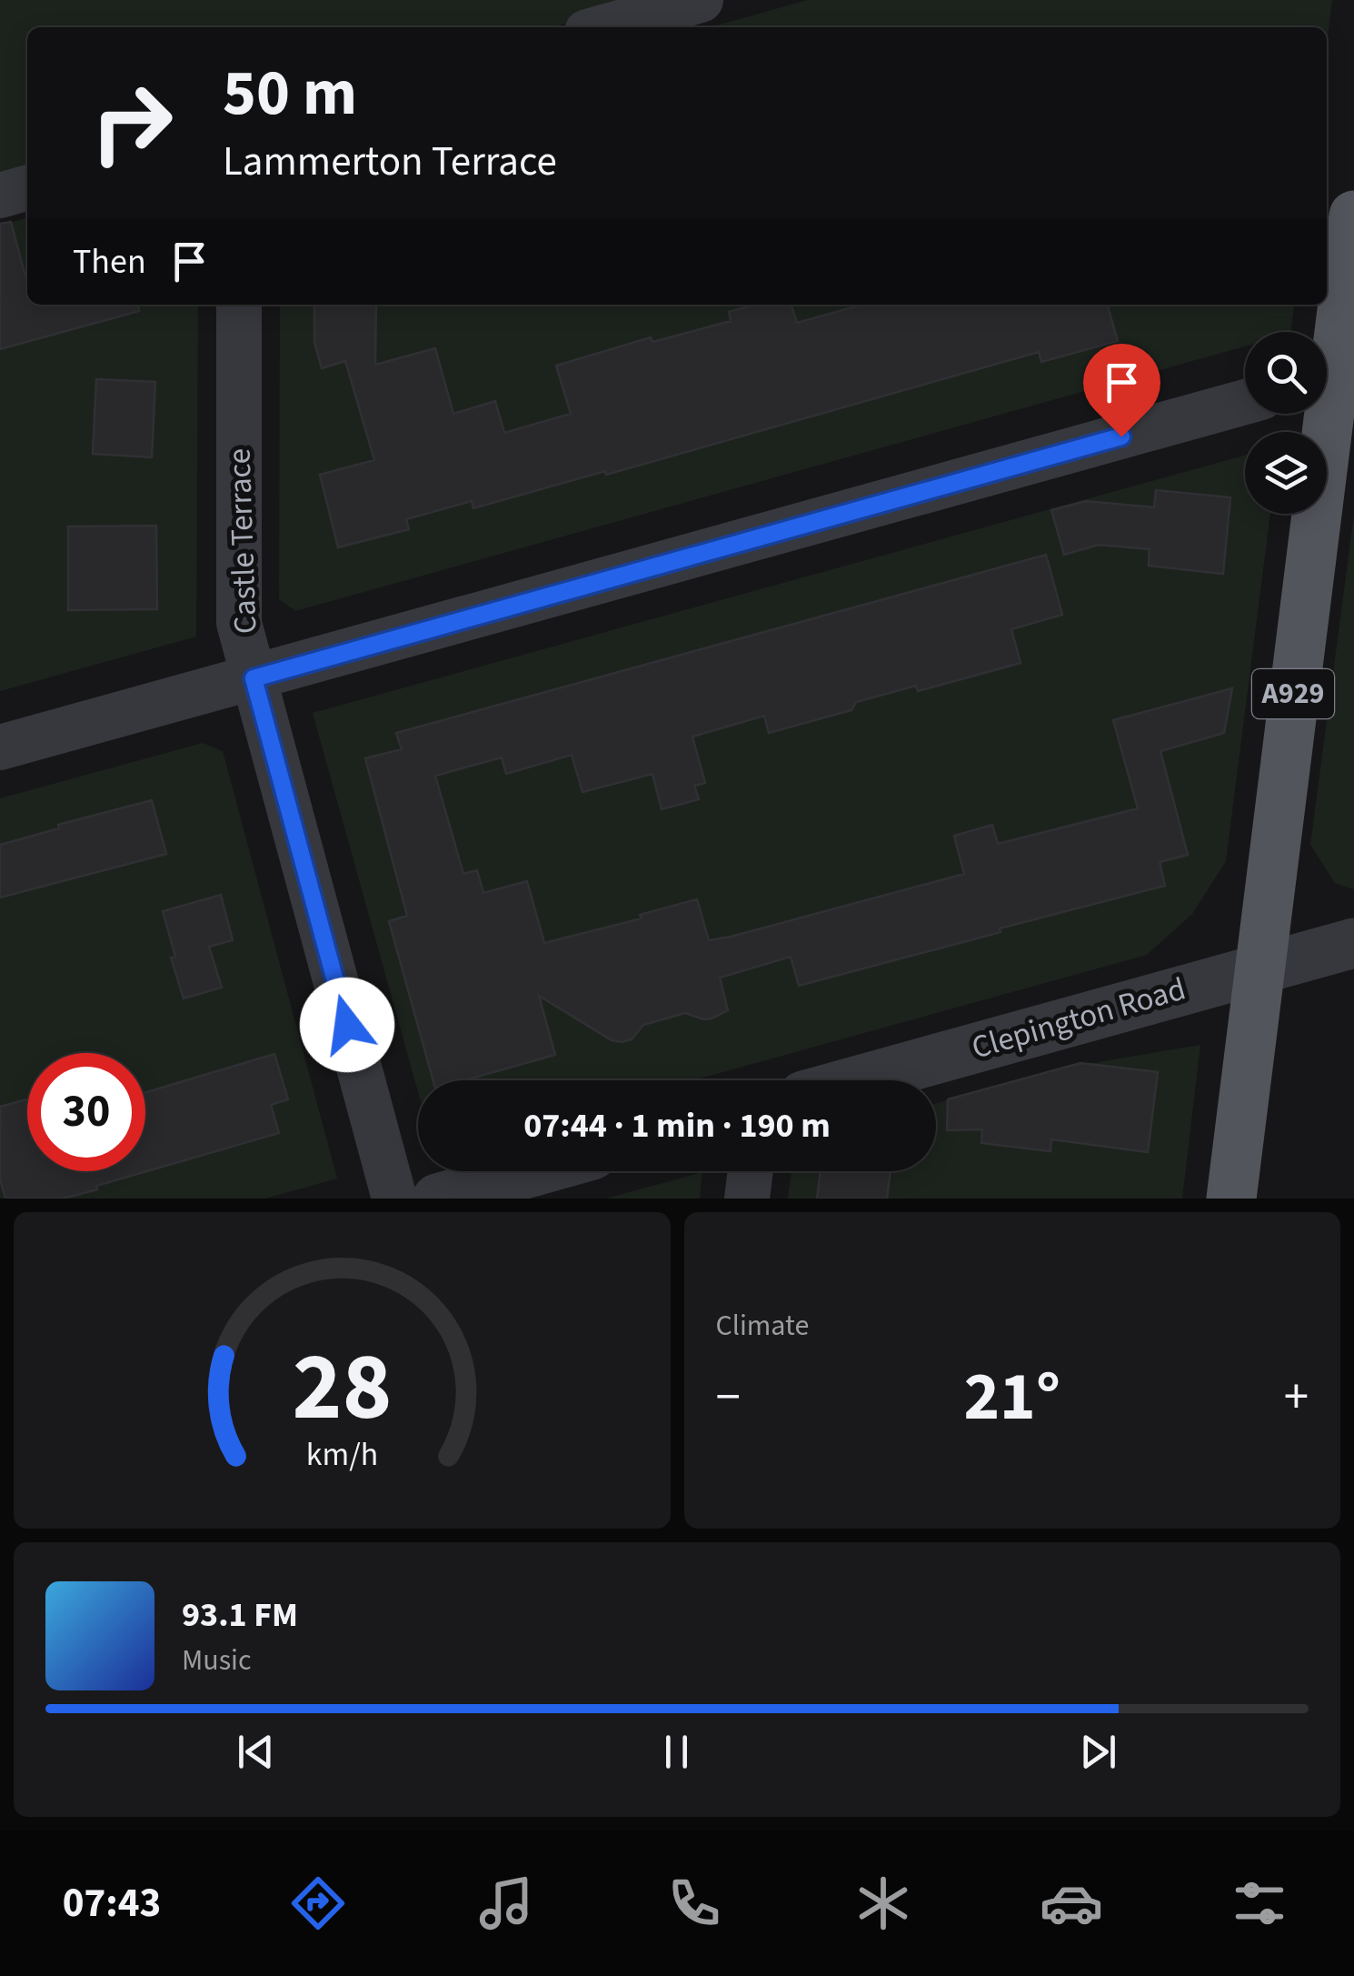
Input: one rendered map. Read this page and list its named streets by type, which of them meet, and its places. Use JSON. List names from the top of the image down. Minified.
{"streets":{"main road":["A929"],"street":["Castle Terrace","Clepington Road"]},"crossings":[["A929","Clepington Road"]],"page":{"turn":["50 m","Lammerton Terrace"],"then":"Then","limit":"30","trip":"07:44 · 1 min · 190 m","tile":"Climate","heat":["−","21°","+"],"song":["93.1 FM","Music"],"tabs":"07:43","gauge":["28","km/h"]}}
